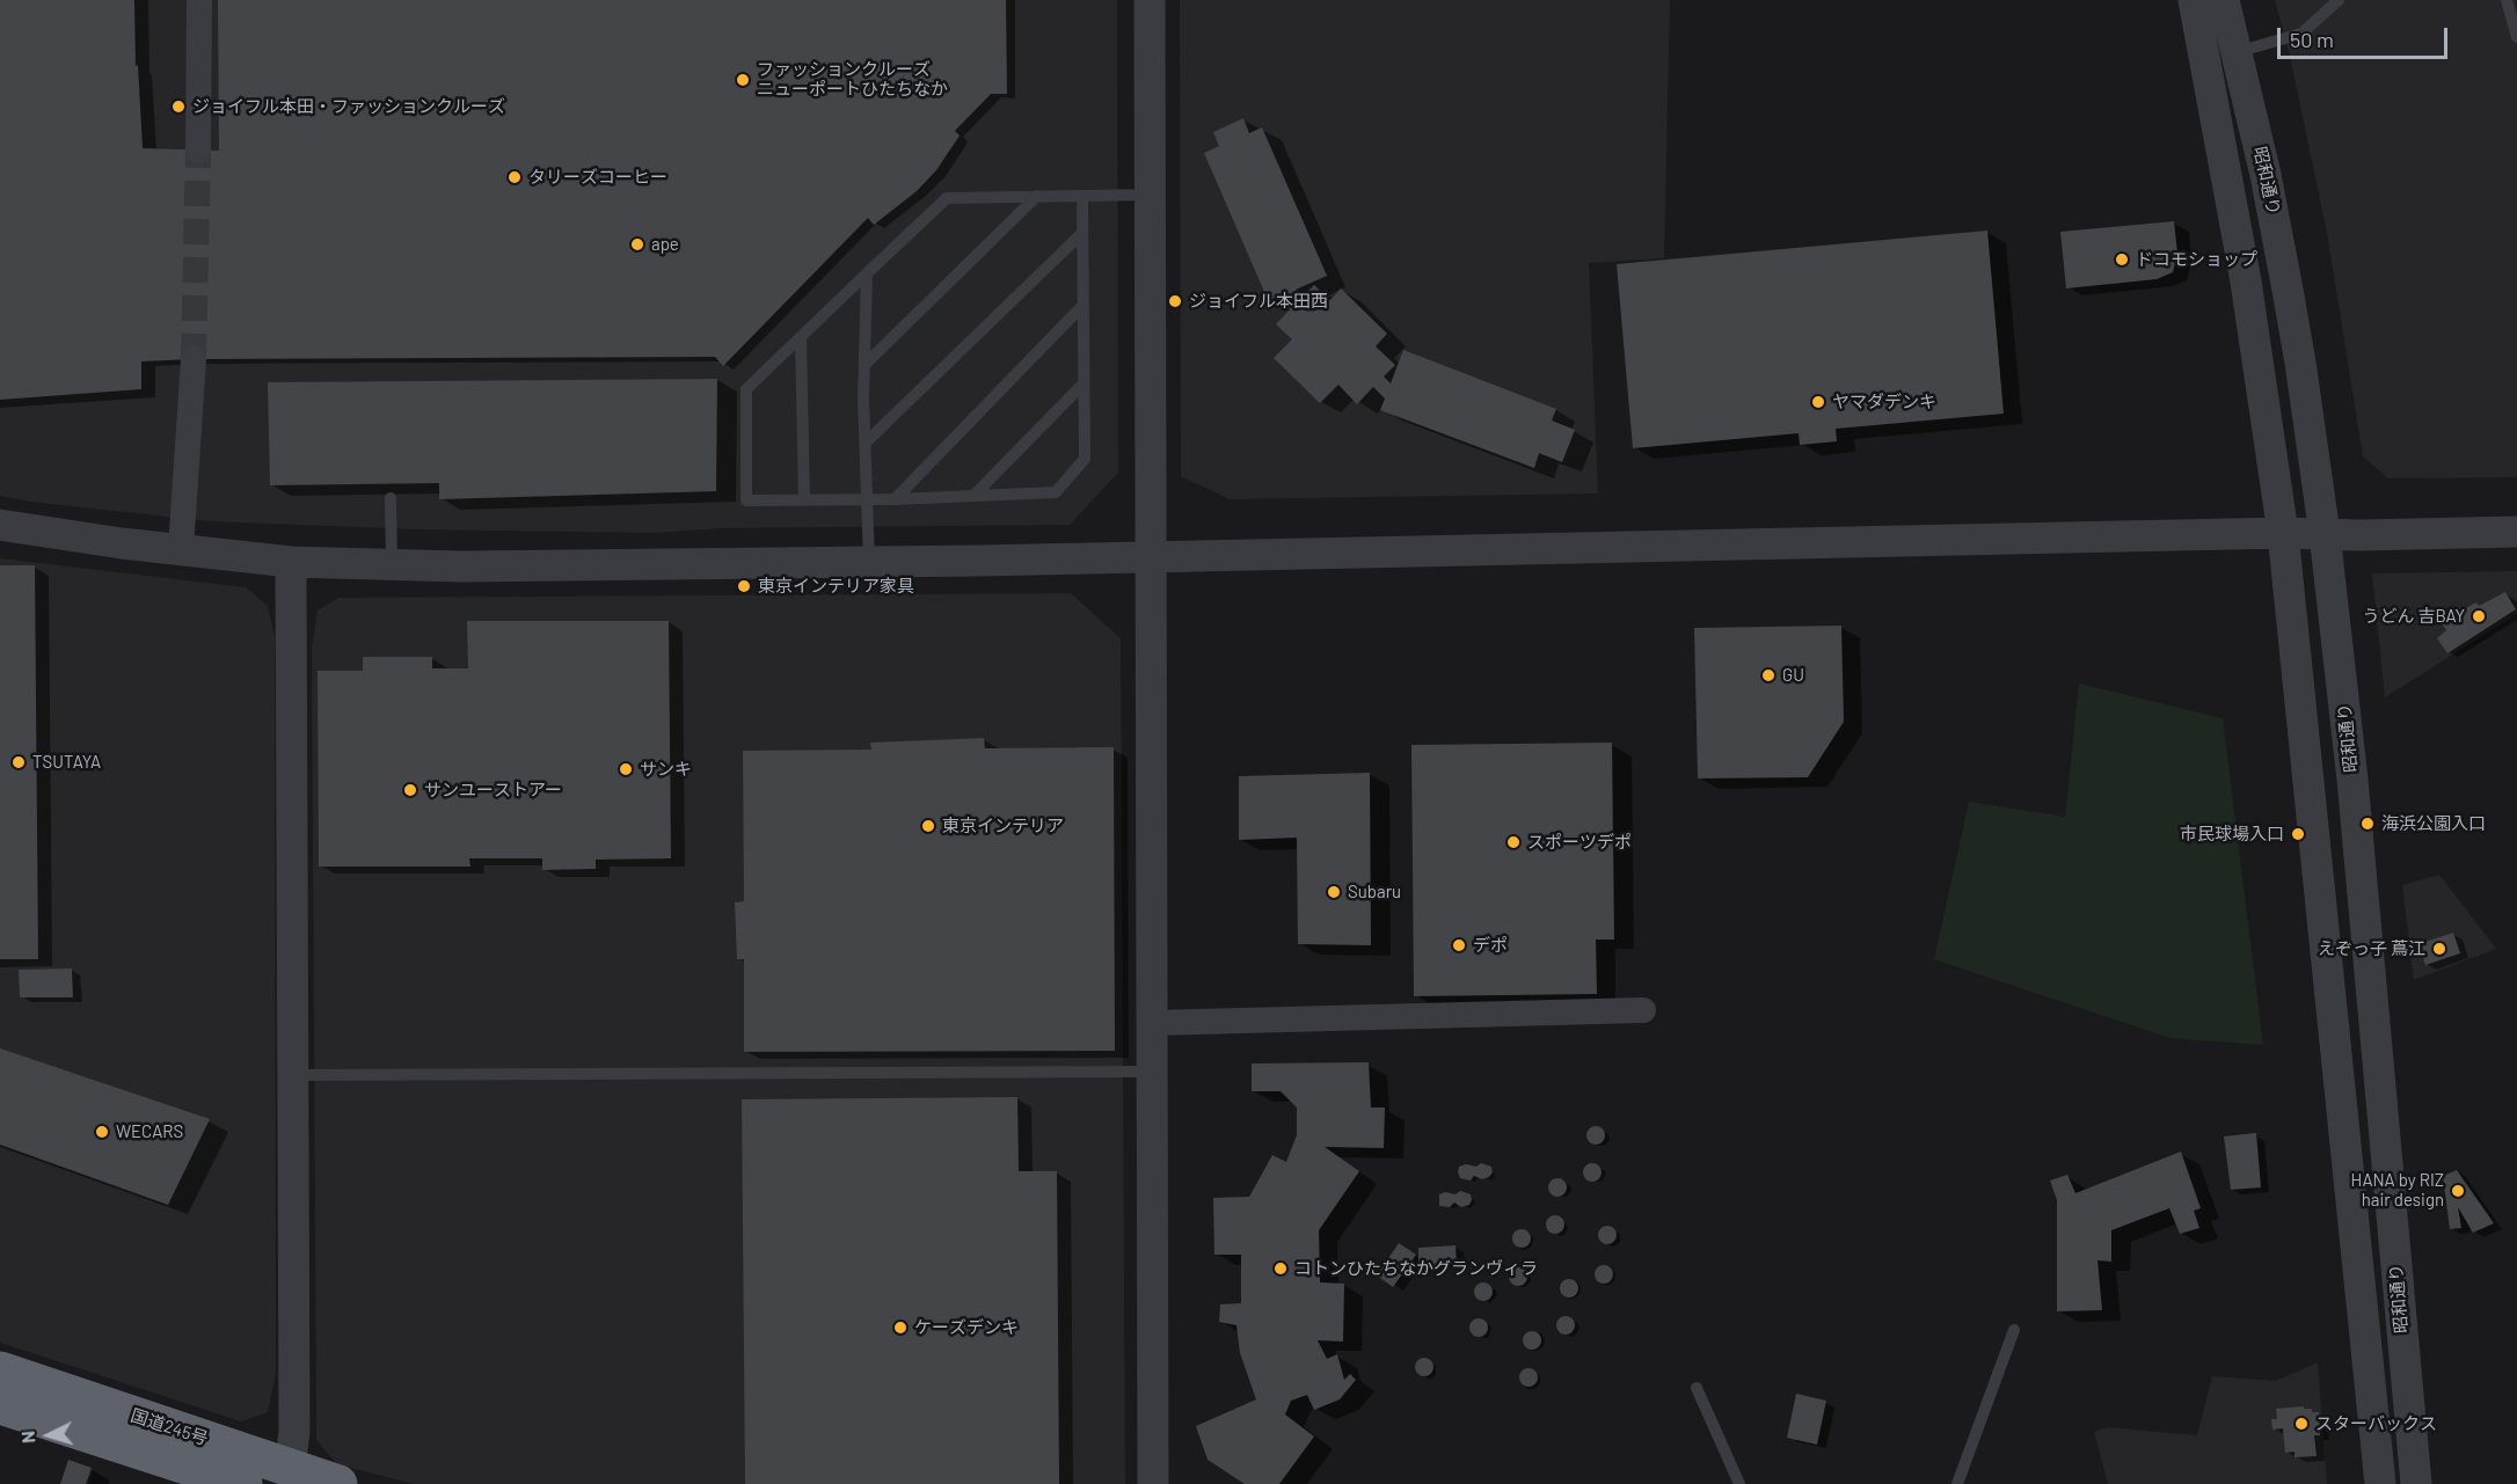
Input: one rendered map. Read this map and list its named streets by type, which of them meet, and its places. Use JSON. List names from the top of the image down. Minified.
{"streets":{"highway":["国道245号"],"street":["昭和通り"]},"places":["ファッションクルーズ ニューポートひたちなか","ジョイフル本田・ファッションクルーズ","タリーズコーヒー","ape","ドコモショップ","ジョイフル本田西","ヤマダデンキ","東京インテリア家具","うどん 吉BAY","GU","TSUTAYA","サンキ","サンユーストアー","海浜公園入口","東京インテリア","市民球場入口","スポーツデポ","Subaru","デポ","えぞっ子 蔦江","WECARS","HANA by RIZ hair design","コトンひたちなかグランヴィラ","ケーズデンキ","スターバックス"],"scale_bar":"50 m","north":"left"}
